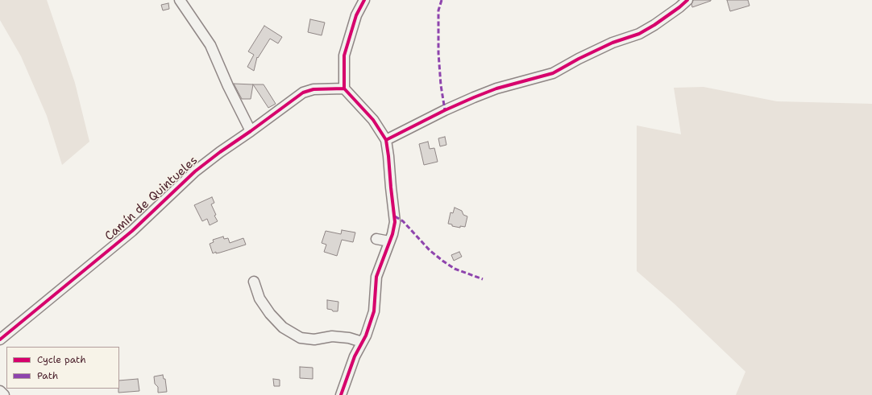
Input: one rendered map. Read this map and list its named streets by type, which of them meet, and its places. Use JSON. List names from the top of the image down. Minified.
{"streets":{"street":["Camín de Quintueles"]},"legend":["Cycle path","Path"]}
